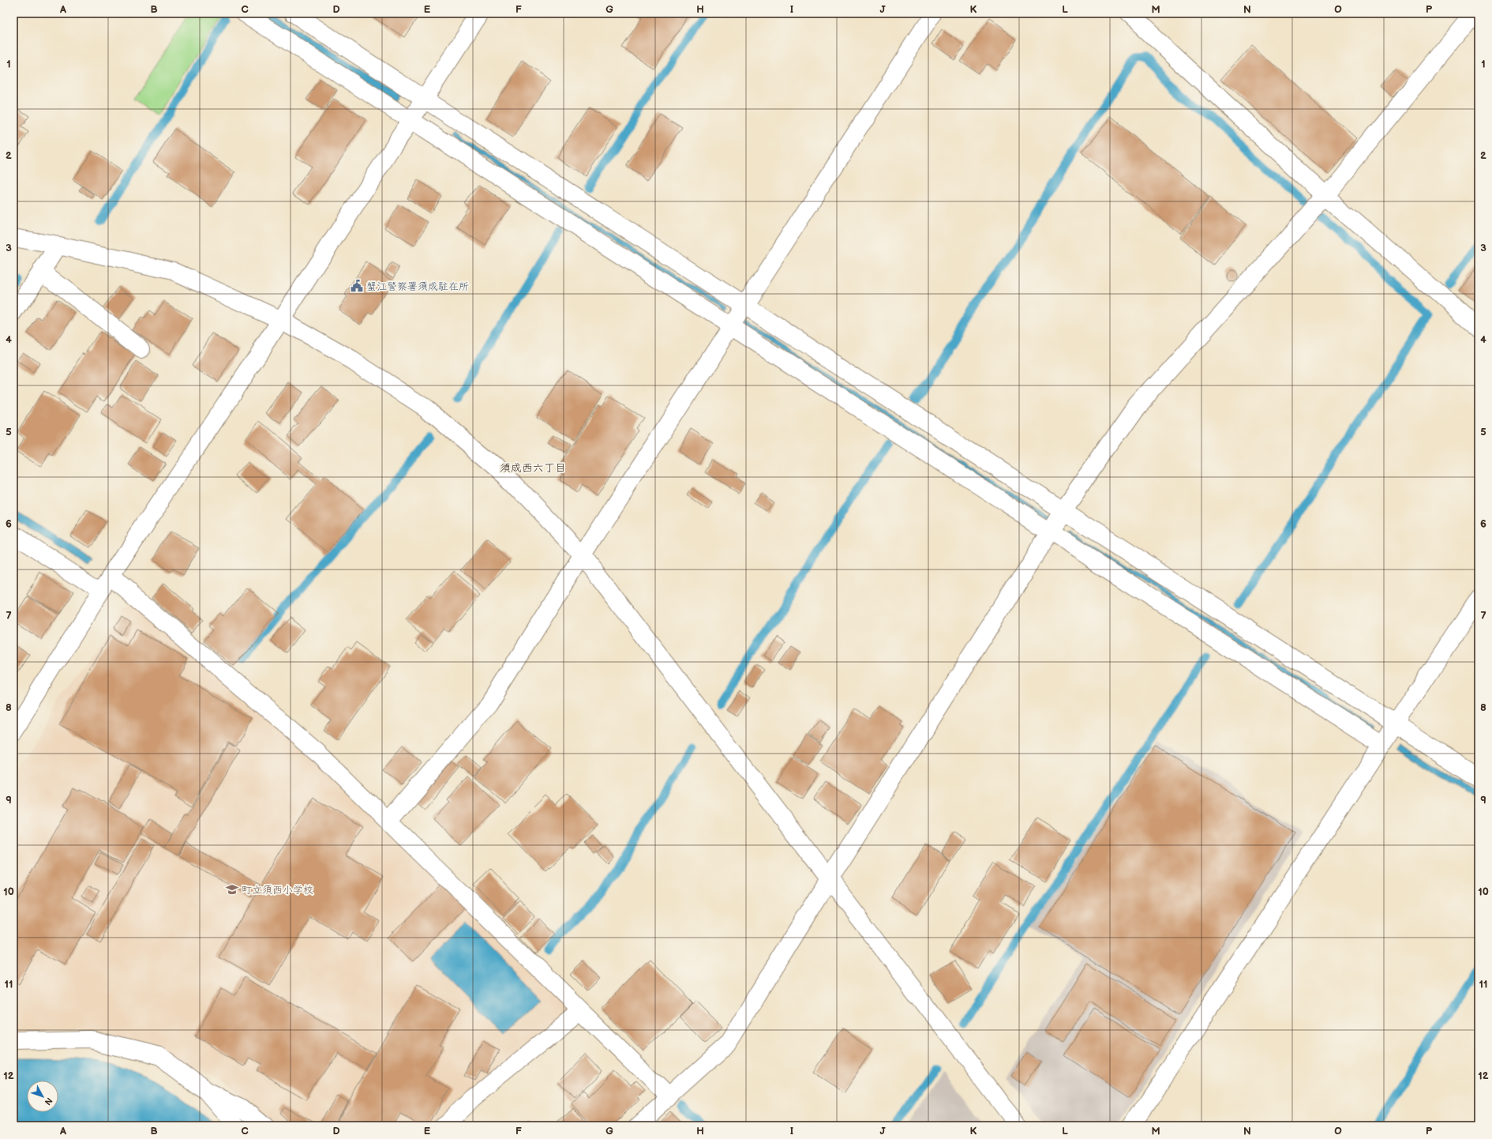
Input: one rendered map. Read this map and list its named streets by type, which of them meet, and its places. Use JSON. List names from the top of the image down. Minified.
{"districts":["須成西六丁目"],"places":{"public building":["蟹江警察署須成駐在所"],"school or university":["町立須西小学校"]},"north":"bottom right","grid":{"columns":["A","B","C","D","E","F","G","H","I","J","K","L","M","N","O","P"],"rows":["1","2","3","4","5","6","7","8","9","10","11","12"]}}
